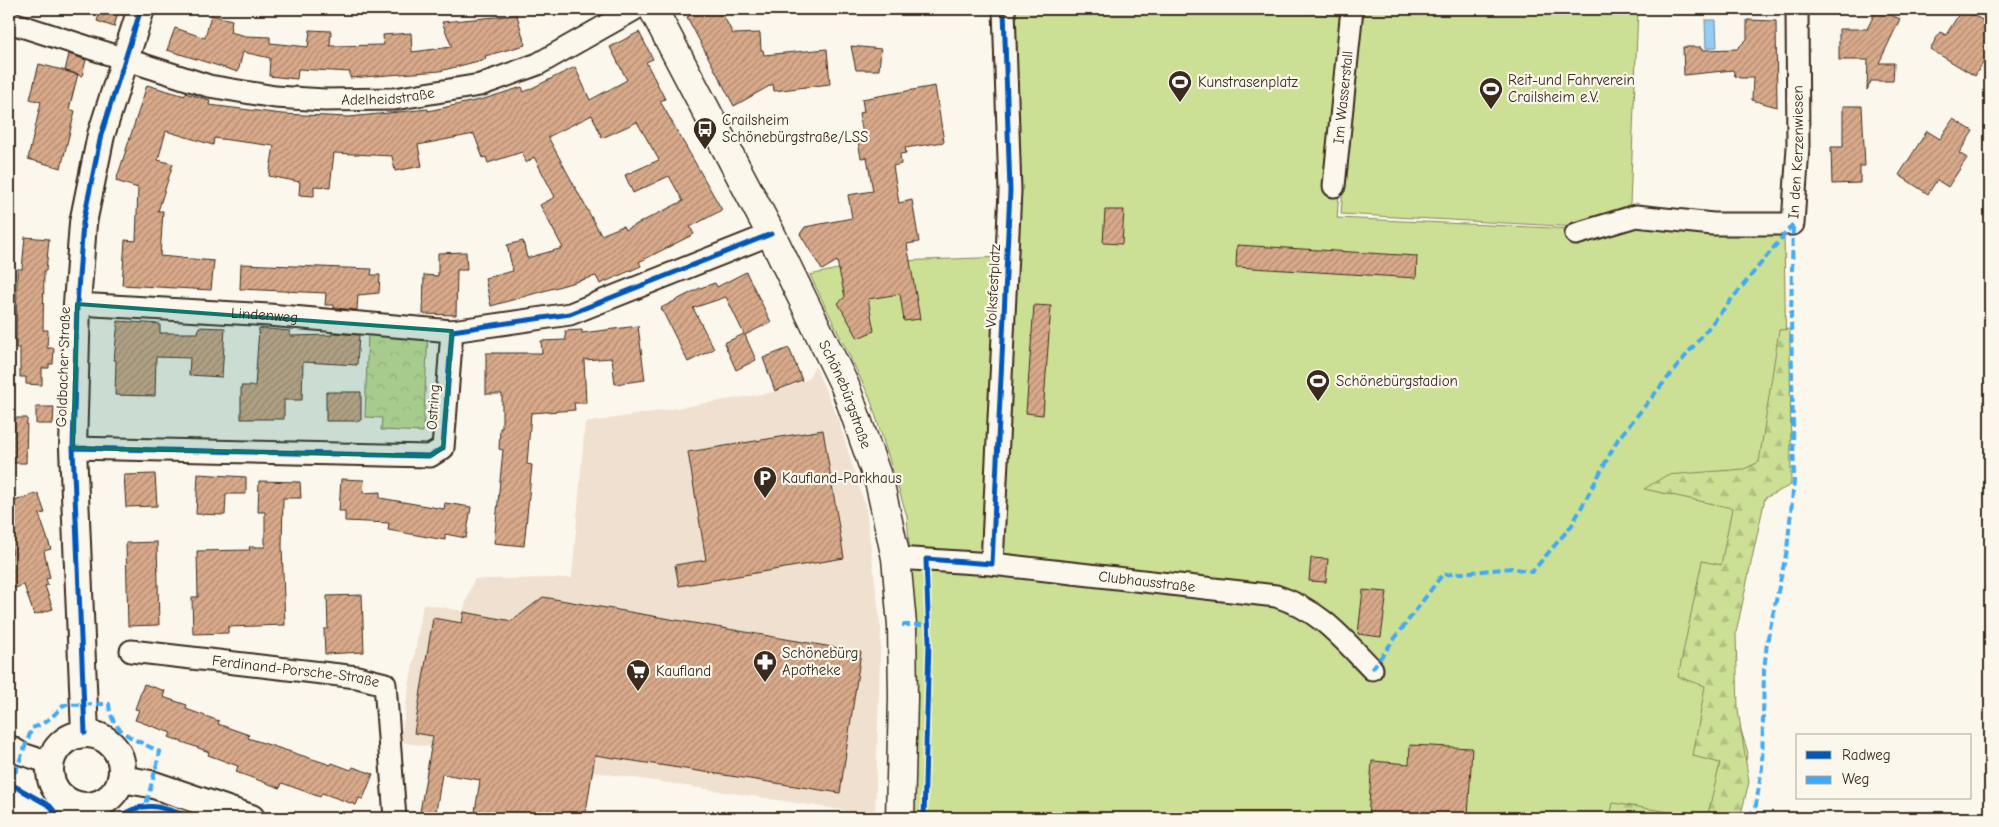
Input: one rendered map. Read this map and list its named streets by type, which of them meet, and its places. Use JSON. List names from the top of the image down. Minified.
{"streets":{"main road":["Schönebürgstraße"],"street":["Adelheidstraße","Im Wasserstall","In den Kerzenwiesen","Volksfestplatz","Lindenweg","Goldbacher Straße","Ostring","Clubhausstraße","Ferdinand-Porsche-Straße"]},"crossings":[["Adelheidstraße","Goldbacher Straße"],["Volksfestplatz","Clubhausstraße"],["Lindenweg","Goldbacher Straße"],["Lindenweg","Ostring"],["Goldbacher Straße","Ostring"],["Schönebürgstraße","Clubhausstraße"]],"places":{"sports":["Kunstrasenplatz","Reit-und Fahrverein Crailsheim e.V.","Schönebürgstadion"],"bus stop":["Crailsheim Schönebürgstraße/LSS"],"parking":["Kaufland-Parkhaus"],"pharmacy":["Schönebürg Apotheke"],"supermarket":["Kaufland"]},"legend":["Radweg","Weg"]}
